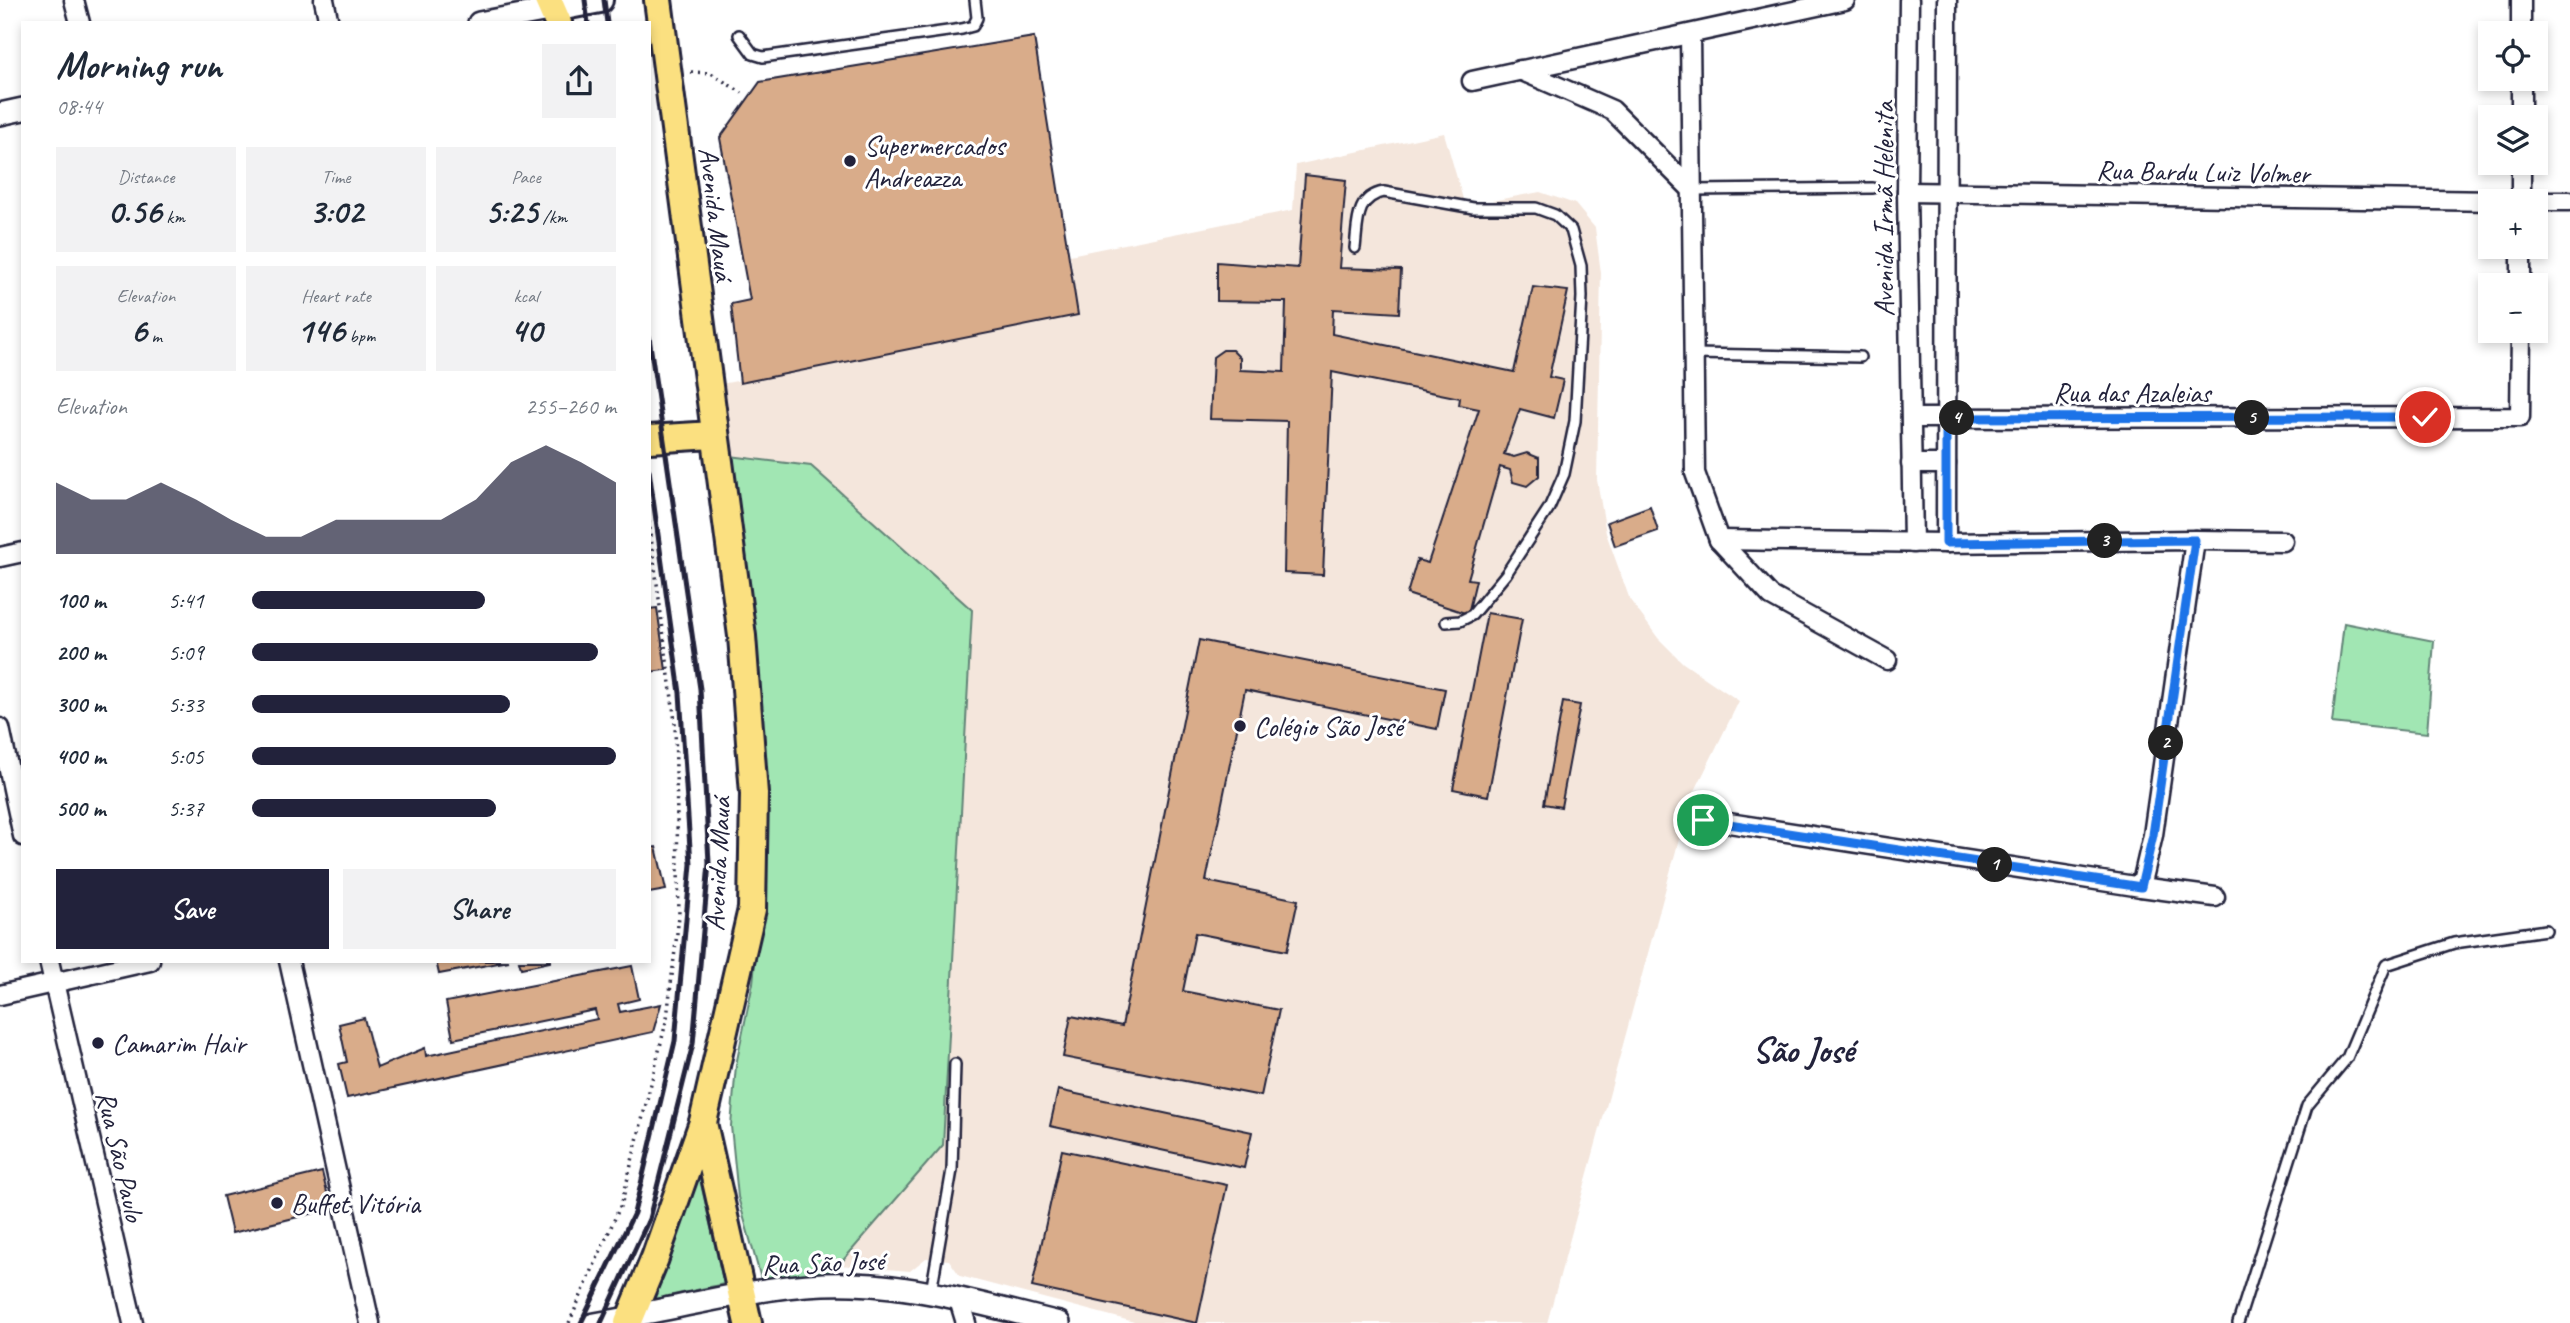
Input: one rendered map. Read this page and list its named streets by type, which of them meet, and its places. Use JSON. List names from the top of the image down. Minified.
{"streets":{"main road":["Avenida Mauá"],"street":["Rua Bardu Luiz Volmer","Avenida Irmã Helenita","Rua das Azaleias","Rua São Paulo","Rua São José"]},"crossings":[["Rua Bardu Luiz Volmer","Avenida Irmã Helenita"],["Avenida Irmã Helenita","Rua das Azaleias"],["Avenida Mauá","Rua São José"]],"districts":["São José"],"places":["Supermercados Andreazza","Colégio São José","Camarim Hair","Buffet Vitória"],"page":{"map_buttons":["+","−"],"heading":["Morning run","08:44"],"stats":[["Distance","0.56 km"],["Time","3:02"],["Pace","5:25 /km"],["Elevation","6 m"],["Heart rate","146 bpm"],["kcal","40"]],"chart":["Elevation","255–260 m"],"pins":["4","5","3","2","1"],"list":[{"name":"100 m","note":"5:41"},{"name":"200 m","note":"5:09"},{"name":"300 m","note":"5:33"},{"name":"400 m","note":"5:05"},{"name":"500 m","note":"5:37"}],"buttons":["Save","Share"]}}
